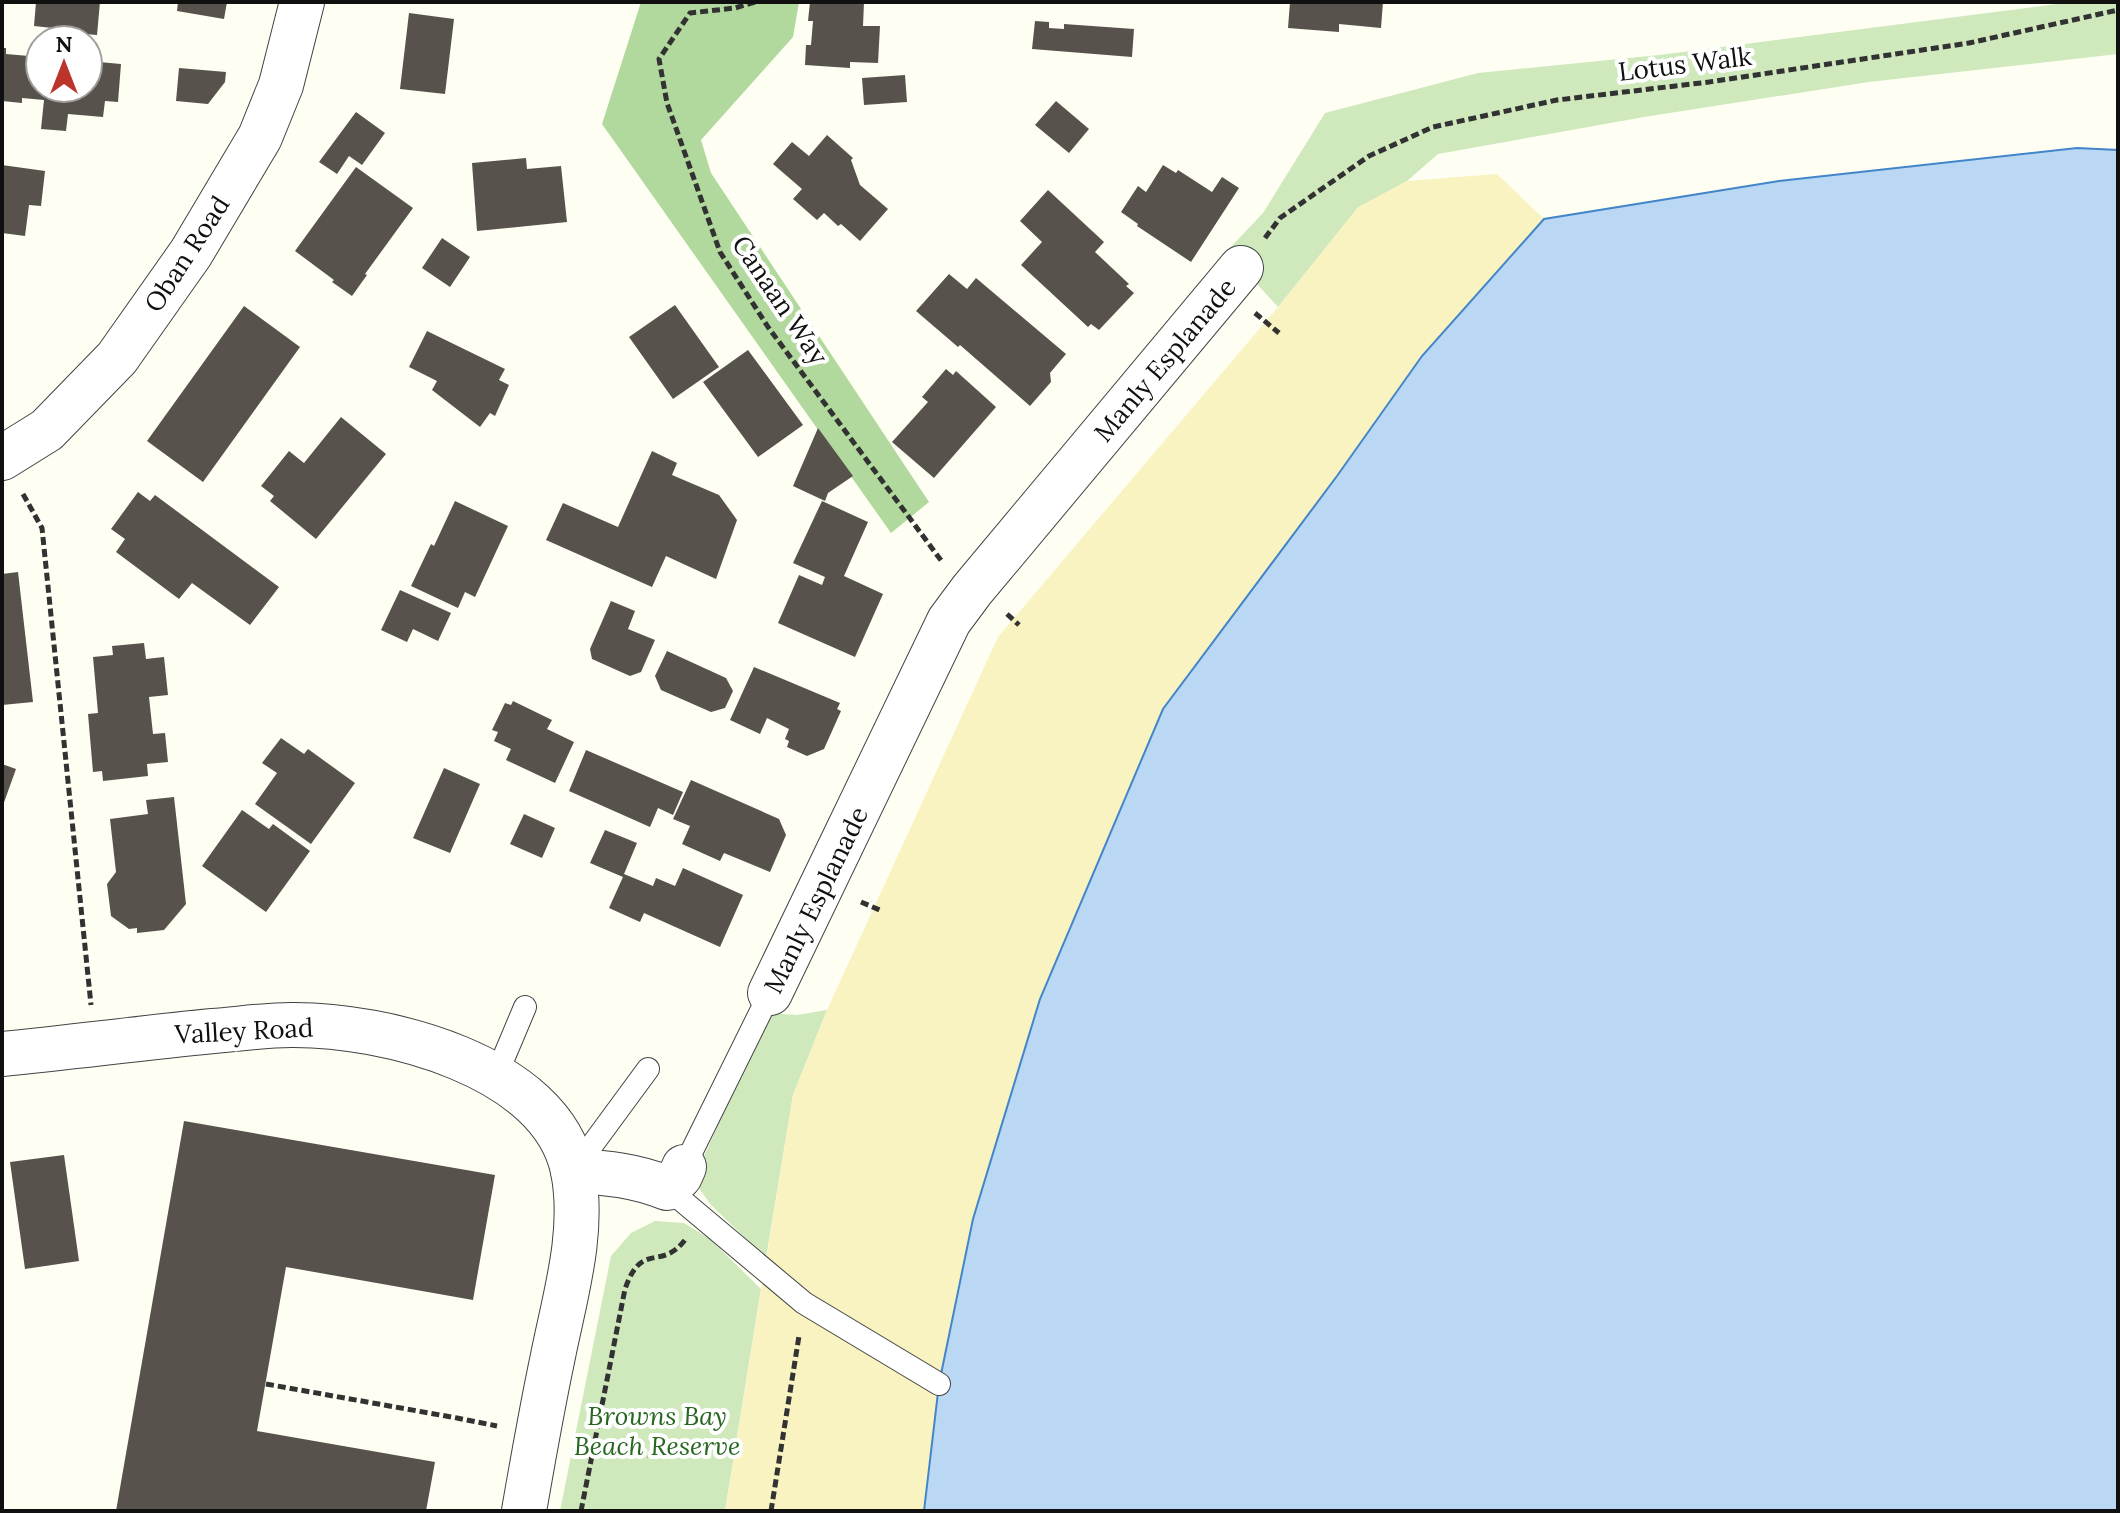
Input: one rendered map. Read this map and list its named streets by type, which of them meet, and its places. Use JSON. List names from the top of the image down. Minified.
{"streets":{"street":["Oban Road","Manly Esplanade","Valley Road"],"path":["Lotus Walk","Canaan Way"]},"crossings":[["Canaan Way","Manly Esplanade"]],"parks":["Browns Bay Beach Reserve"],"north":"top"}
